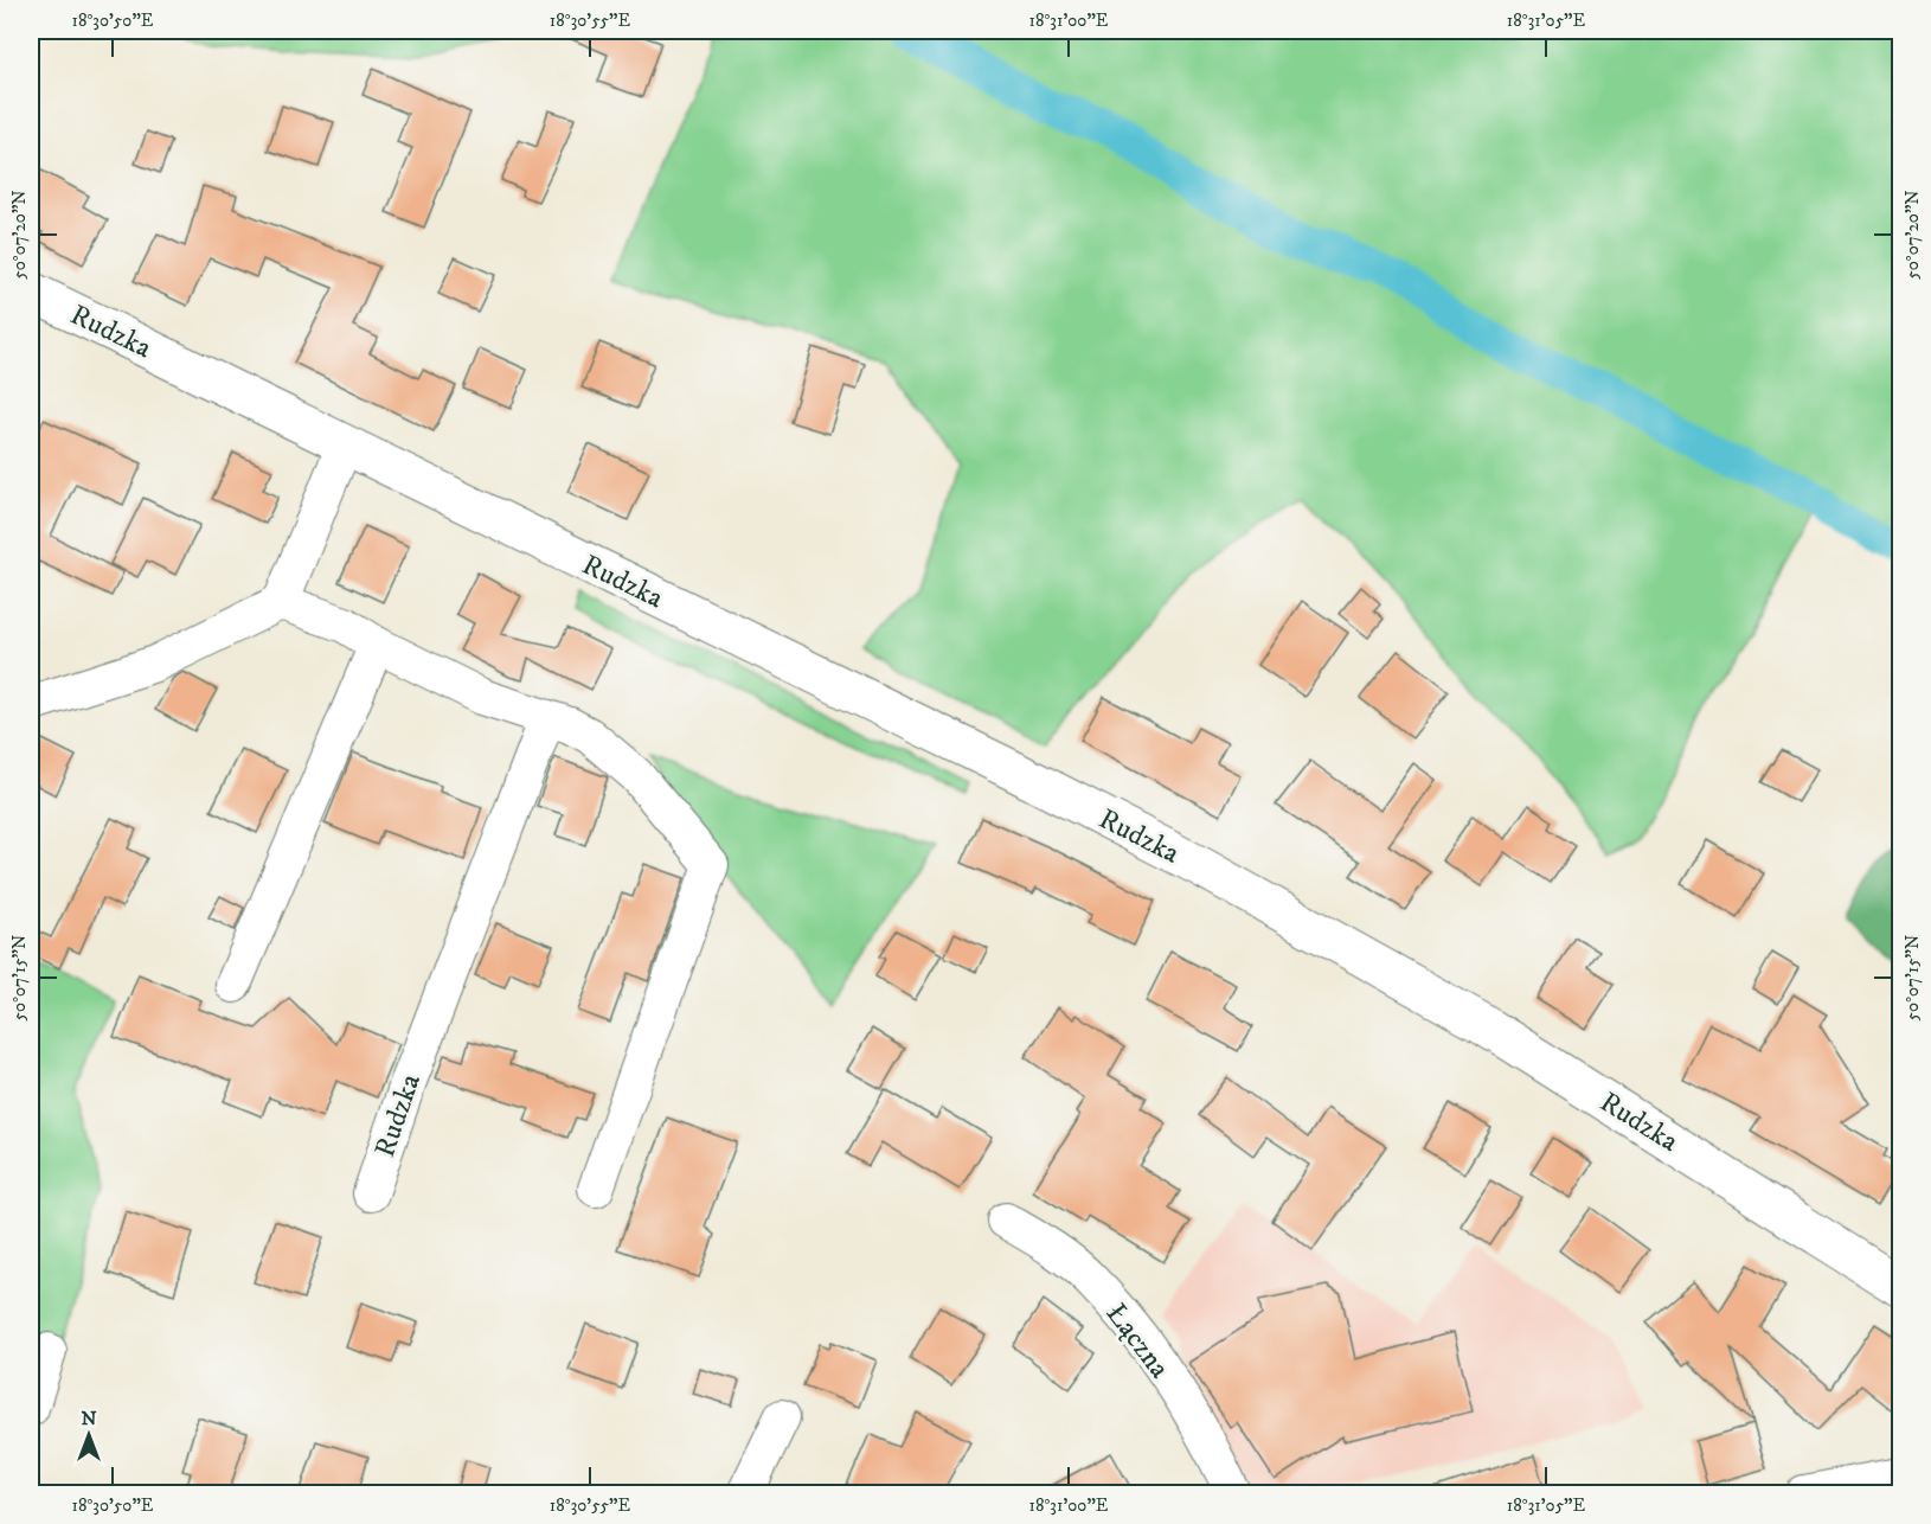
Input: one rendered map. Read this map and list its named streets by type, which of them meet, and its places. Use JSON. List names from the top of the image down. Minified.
{"streets":{"main road":["Rudzka"],"street":["Łączna"]},"north":"top","coordinates":["18°30'50\"E","18°30'55\"E","18°31'00\"E","18°31'05\"E","50°07'20\"N","50°07'15\"N"]}
